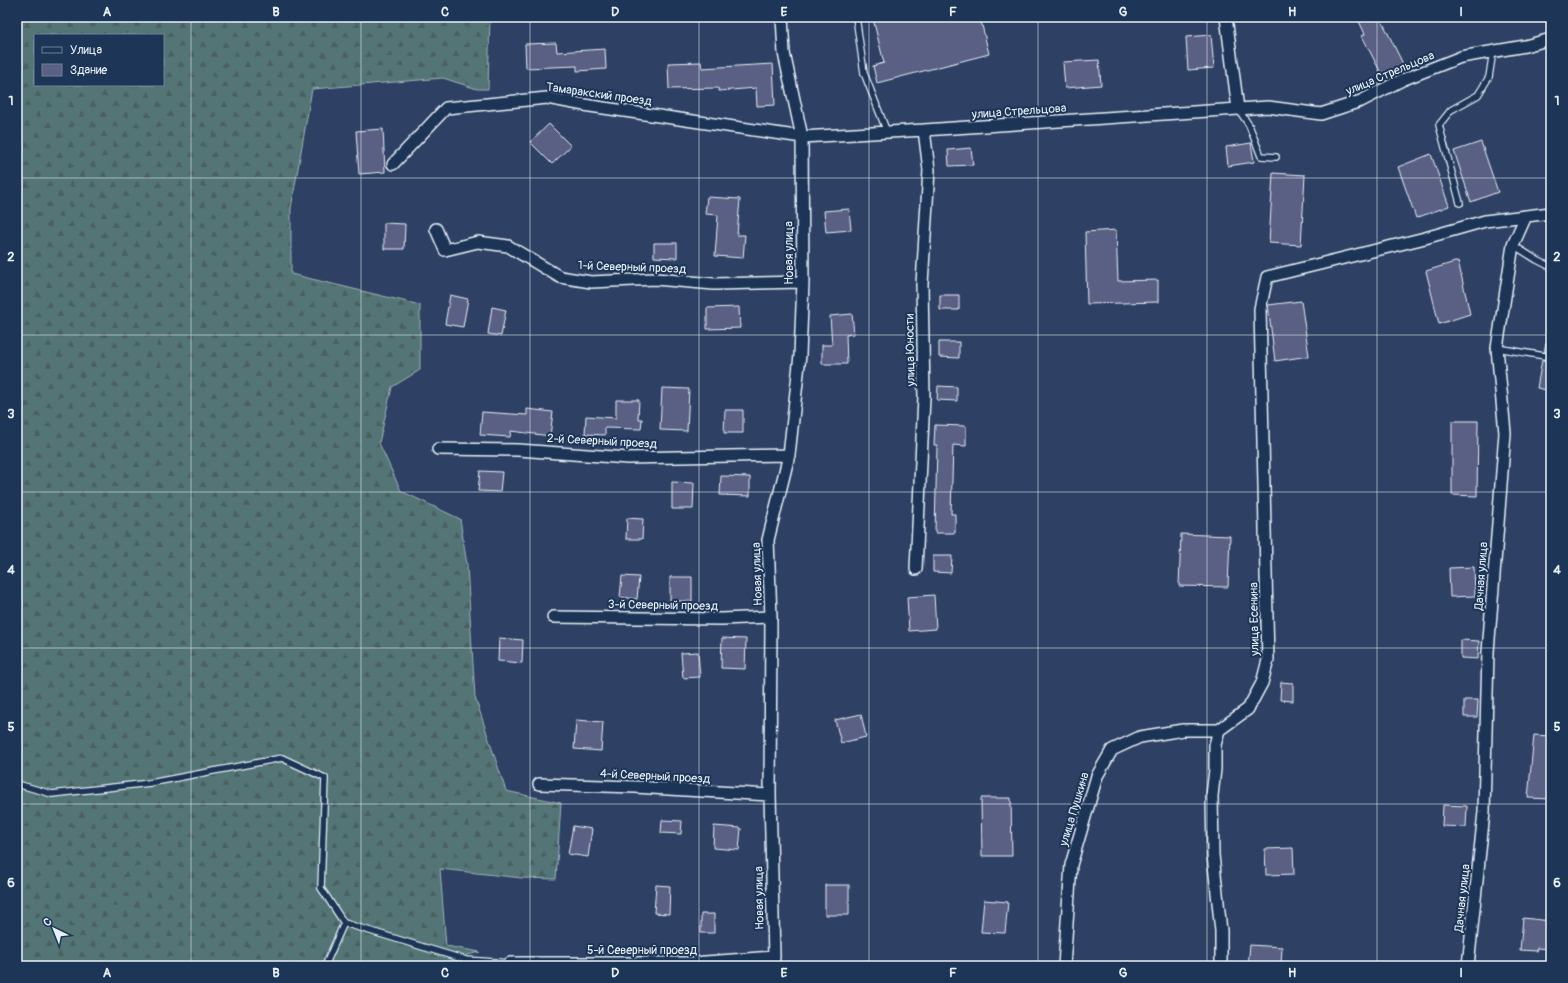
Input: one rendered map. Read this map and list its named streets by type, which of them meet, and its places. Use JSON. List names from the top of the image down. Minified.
{"streets":{"street":["улица Стрельцова","Тамаракский проезд","Новая улица","1-й Северный проезд","улица Юности","2-й Северный проезд","Дачная улица","3-й Северный проезд","улица Есенина","4-й Северный проезд","улица Пушкина","5-й Северный проезд"]},"crossings":[["улица Стрельцова","Тамаракский проезд"],["улица Стрельцова","Новая улица"],["улица Стрельцова","улица Юности"],["Тамаракский проезд","Новая улица"],["Новая улица","1-й Северный проезд"],["Новая улица","2-й Северный проезд"],["Новая улица","3-й Северный проезд"],["Новая улица","4-й Северный проезд"],["Новая улица","5-й Северный проезд"],["Дачная улица","улица Есенина"],["улица Есенина","улица Пушкина"]],"legend":["Улица","Здание"],"north":"top left","grid":{"columns":["A","B","C","D","E","F","G","H","I"],"rows":["1","2","3","4","5","6"]}}
